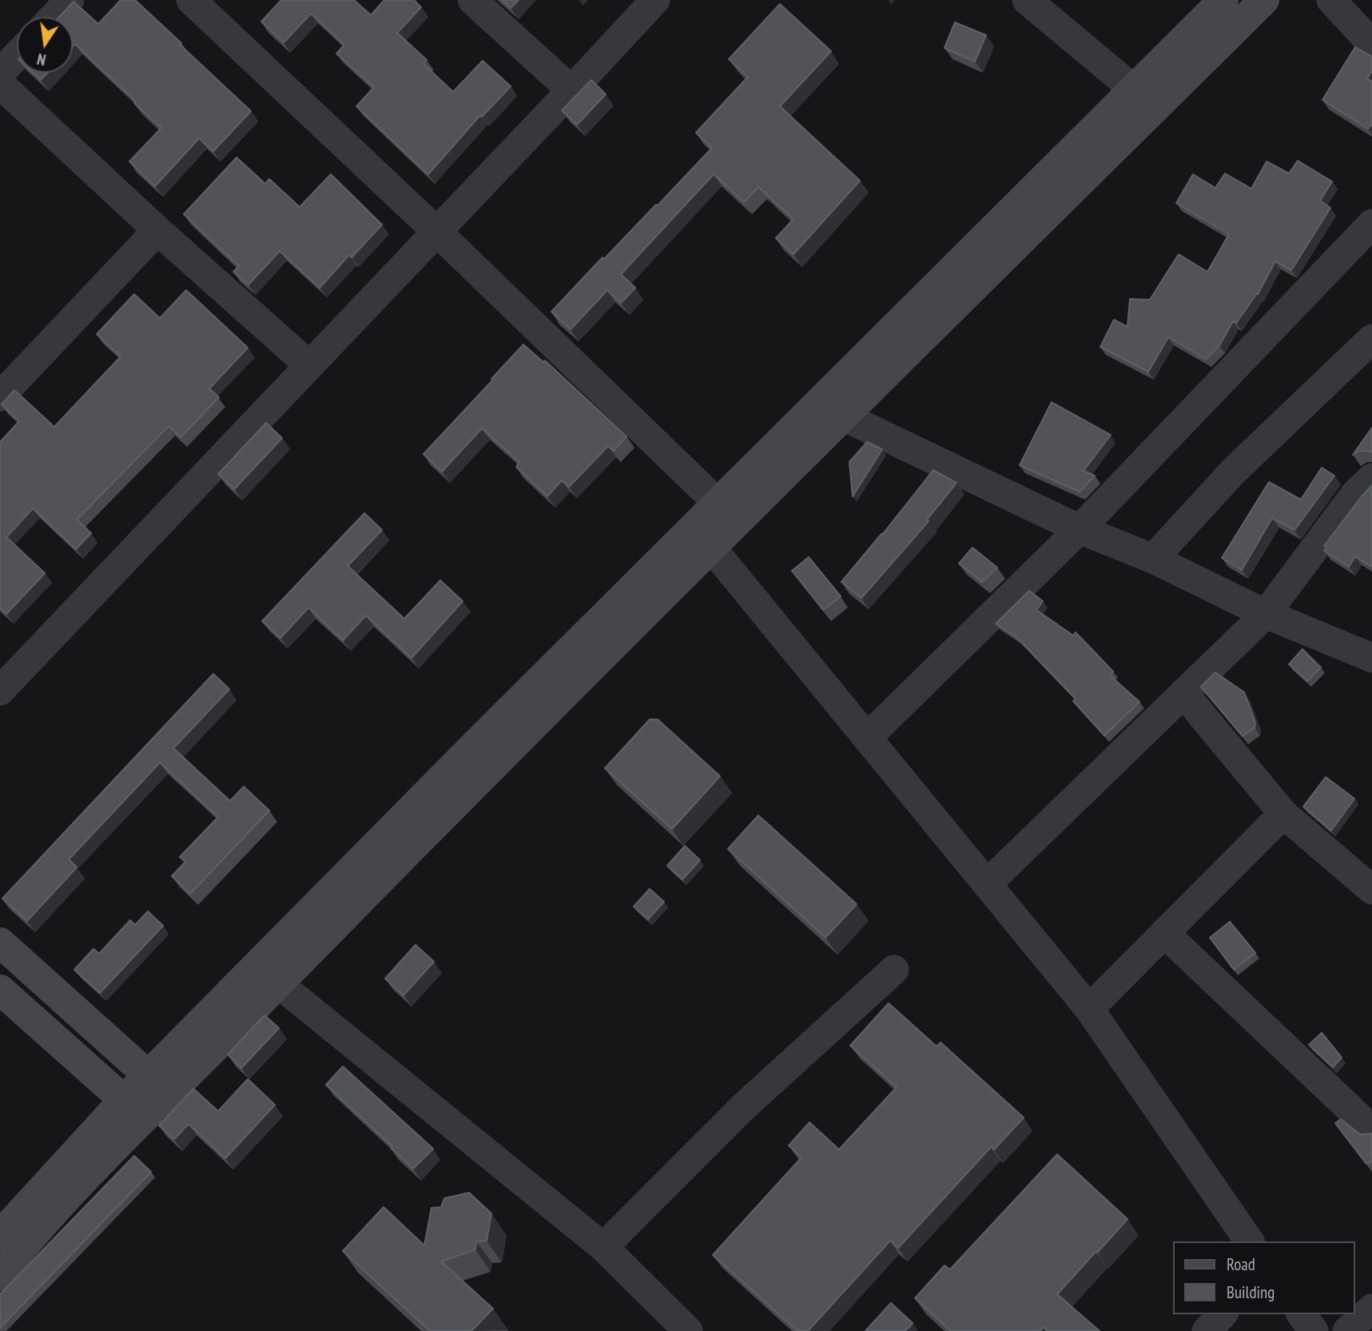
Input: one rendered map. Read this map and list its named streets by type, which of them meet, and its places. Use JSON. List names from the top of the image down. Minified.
{"legend":["Road","Building"],"north":"bottom"}
